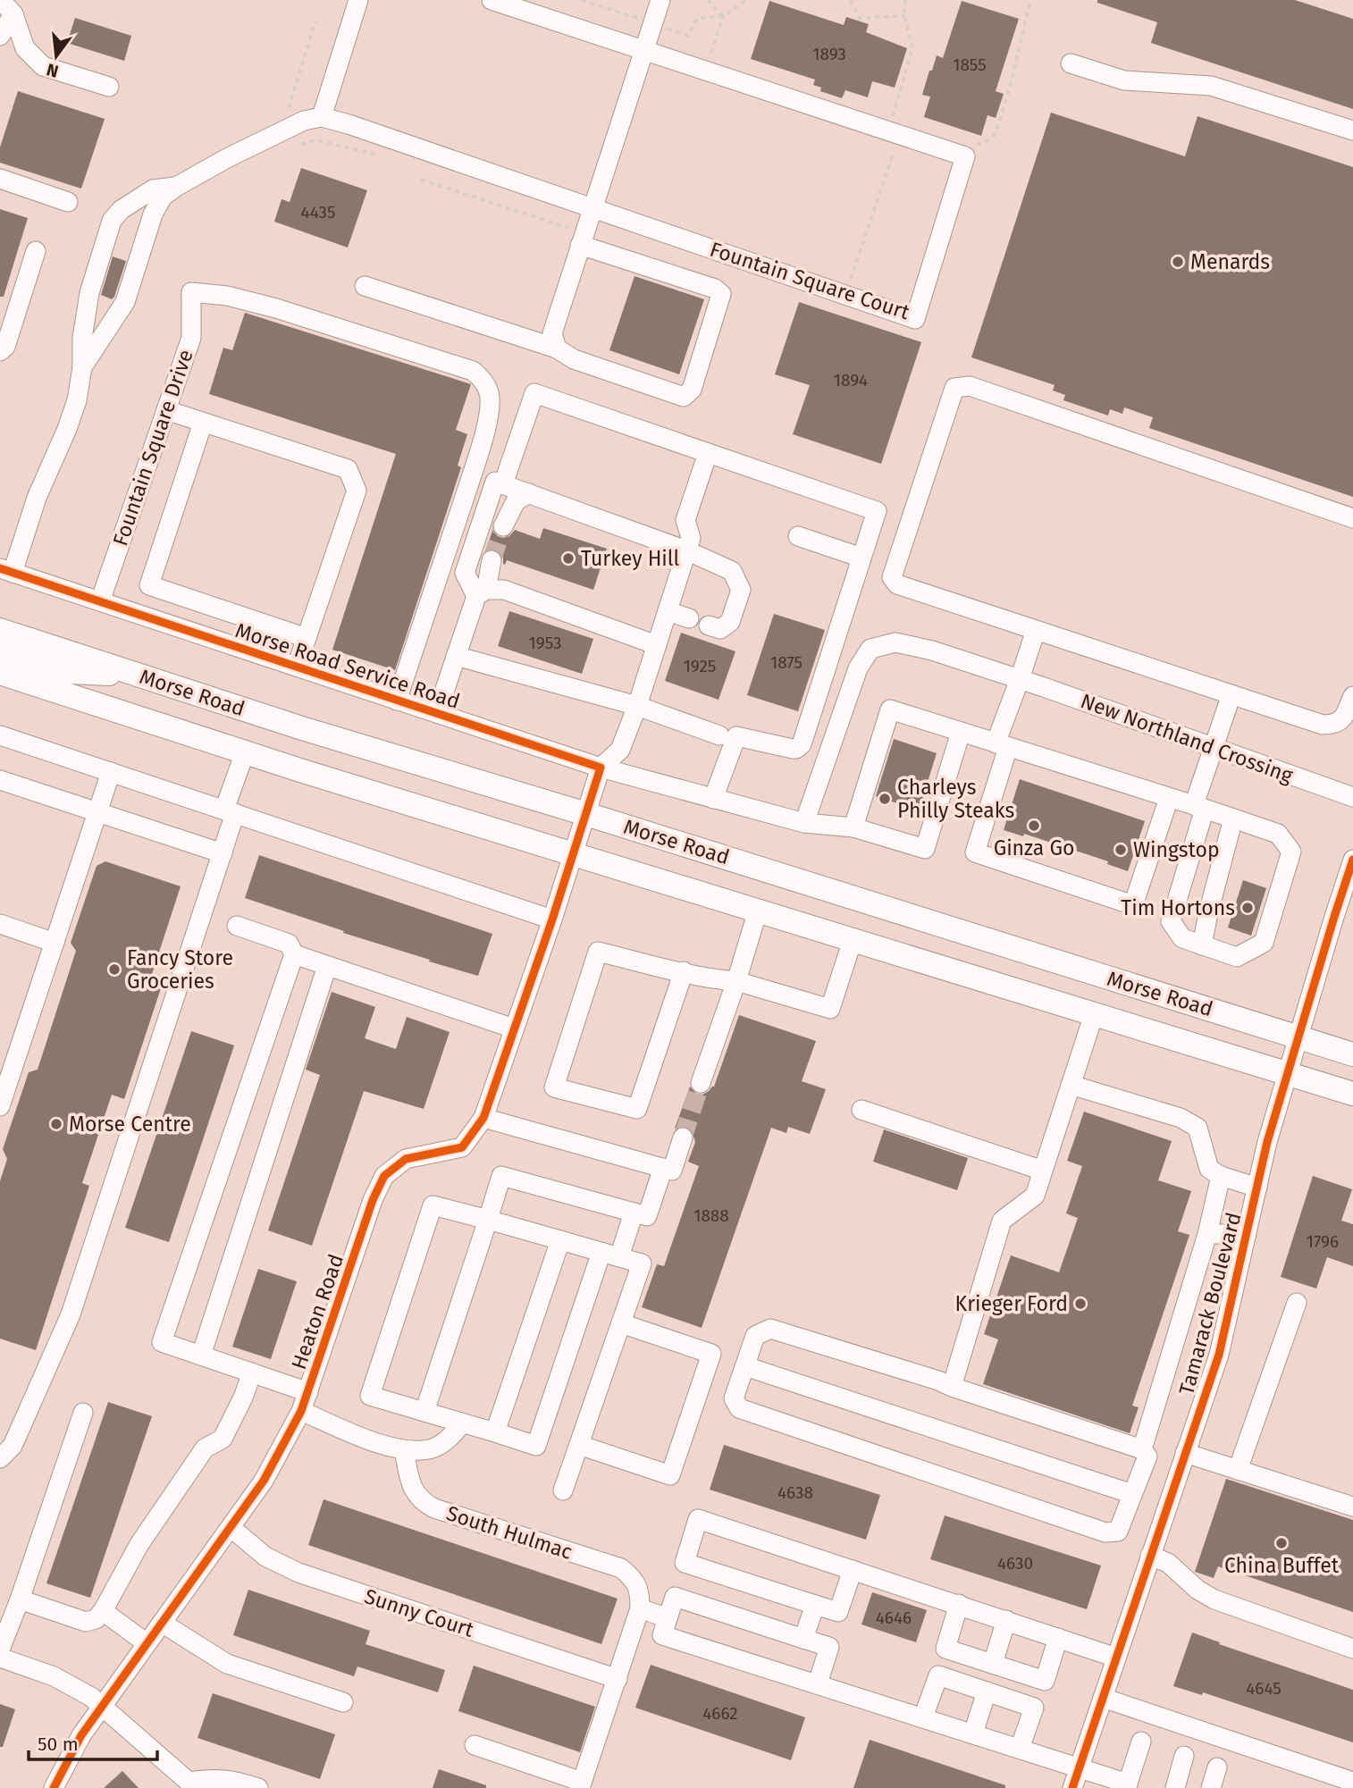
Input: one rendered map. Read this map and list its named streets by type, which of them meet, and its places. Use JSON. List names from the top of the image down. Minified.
{"streets":{"main road":["Morse Road"],"street":["Fountain Square Court","Fountain Square Drive","Morse Road Service Road","New Northland Crossing","Tamarack Boulevard","Heaton Road","South Hulmac","Sunny Court"]},"crossings":[["Fountain Square Drive","Morse Road Service Road"],["Morse Road Service Road","New Northland Crossing"],["Morse Road","Tamarack Boulevard"],["Morse Road","Heaton Road"],["Heaton Road","Sunny Court"]],"places":["Menards","Turkey Hill","Charleys Philly Steaks","Ginza Go","Wingstop","Tim Hortons","Fancy Store Groceries","Morse Centre","Krieger Ford","China Buffet"],"house_numbers":["1893","1855","4435","1894","1953","1875","1925","1888","1796","4638","4630","4646","4645","4662"],"scale_bar":"50 m","north":"bottom"}
